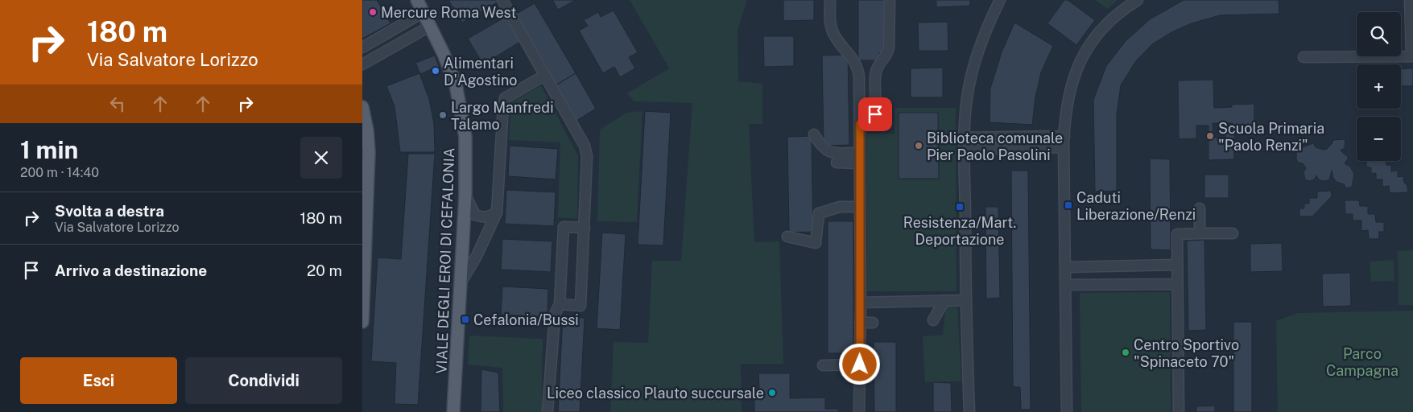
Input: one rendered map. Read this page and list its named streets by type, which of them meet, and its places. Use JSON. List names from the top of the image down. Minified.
{"streets":{"main road":["VIALE DEGLI EROI DI CEFALONIA"]},"parks":["Parco Campagna"],"places":{"other":["Mercure Roma West","Alimentari D'Agostino","Largo Manfredi Talamo","Scuola Primaria \"Paolo Renzi\"","Biblioteca comunale Pier Paolo Pasolini","Centro Sportivo \"Spinaceto 70\"","Liceo classico Plauto succursale"],"transit":["Caduti Liberazione/Renzi","Resistenza/Mart. Deportazione","Cefalonia/Bussi"]},"page":{"turn":["180 m","Via Salvatore Lorizzo"],"map_buttons":["+","−"],"heading":["1 min","200 m · 14:40"],"list":[{"name":"Svolta a destra","note":"Via Salvatore Lorizzo","value":"180 m"},{"name":"Arrivo a destinazione","value":"20 m"}],"buttons":["Esci","Condividi"]}}
